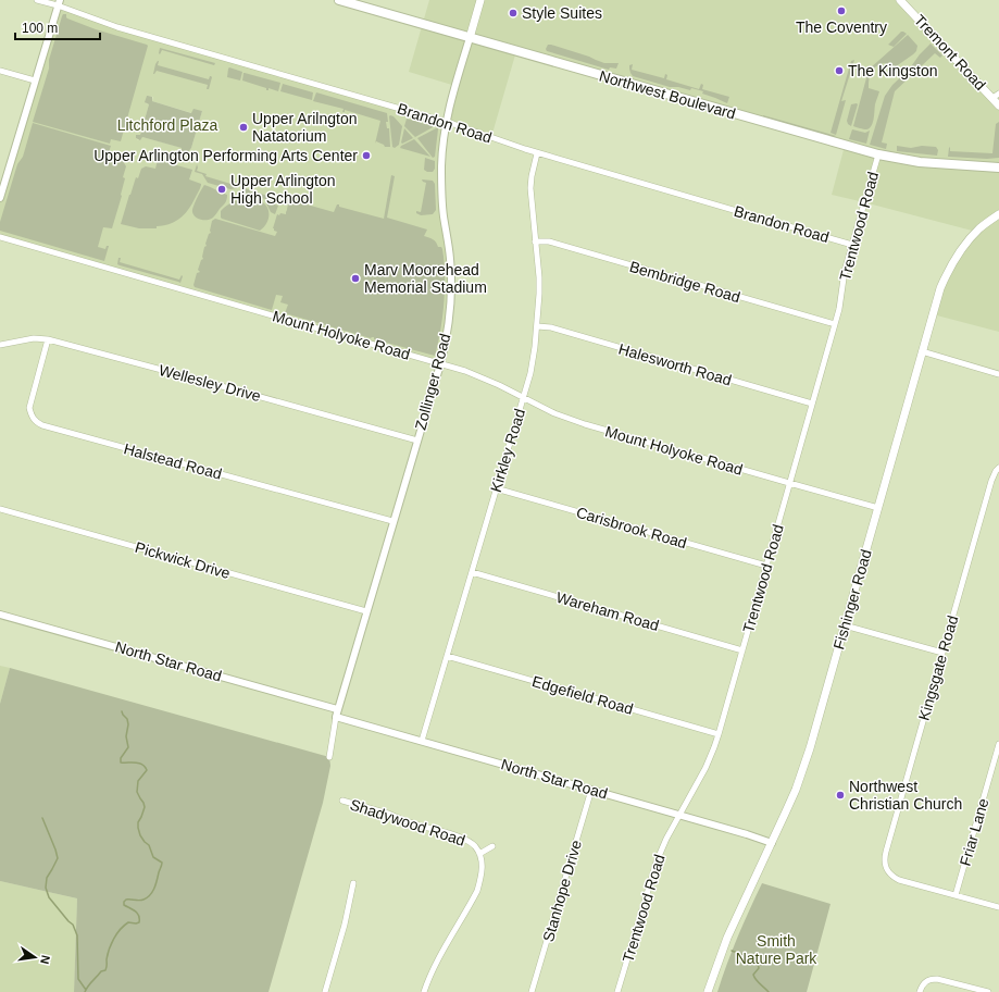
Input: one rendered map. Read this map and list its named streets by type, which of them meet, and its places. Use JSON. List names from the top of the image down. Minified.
{"streets":{"main road":["Tremont Road","Northwest Boulevard","Zollinger Road","Fishinger Road"],"street":["Brandon Road","Trentwood Road","Bembridge Road","Mount Holyoke Road","Halesworth Road","Wellesley Drive","Kirkley Road","Halstead Road","Carisbrook Road","Pickwick Drive","Wareham Road","North Star Road","Kingsgate Road","Edgefield Road","Shadywood Road","Friar Lane","Stanhope Drive"]},"crossings":[["Northwest Boulevard","Trentwood Road"],["Northwest Boulevard","Zollinger Road"],["Brandon Road","Trentwood Road"],["Brandon Road","Zollinger Road"],["Brandon Road","Kirkley Road"],["Trentwood Road","Bembridge Road"],["Trentwood Road","Mount Holyoke Road"],["Trentwood Road","Halesworth Road"],["Trentwood Road","Carisbrook Road"],["Trentwood Road","Wareham Road"],["Trentwood Road","North Star Road"],["Trentwood Road","Edgefield Road"],["Bembridge Road","Kirkley Road"],["Mount Holyoke Road","Zollinger Road"],["Mount Holyoke Road","Kirkley Road"],["Mount Holyoke Road","Fishinger Road"],["Halesworth Road","Kirkley Road"],["Zollinger Road","Wellesley Drive"],["Zollinger Road","Halstead Road"],["Zollinger Road","Pickwick Drive"],["Zollinger Road","North Star Road"],["Wellesley Drive","Halstead Road"],["Kirkley Road","Carisbrook Road"],["Kirkley Road","Wareham Road"],["Kirkley Road","North Star Road"],["Kirkley Road","Edgefield Road"],["Fishinger Road","North Star Road"],["North Star Road","Stanhope Drive"],["Kingsgate Road","Friar Lane"]],"parks":["Litchford Plaza","Smith Nature Park"],"places":["The Coventry","Style Suites","The Kingston","Upper Arilngton Natatorium","Upper Arlington Performing Arts Center","Upper Arlington High School","Marv Moorehead Memorial Stadium","Northwest Christian Church"],"scale_bar":"100 m","north":"right"}
